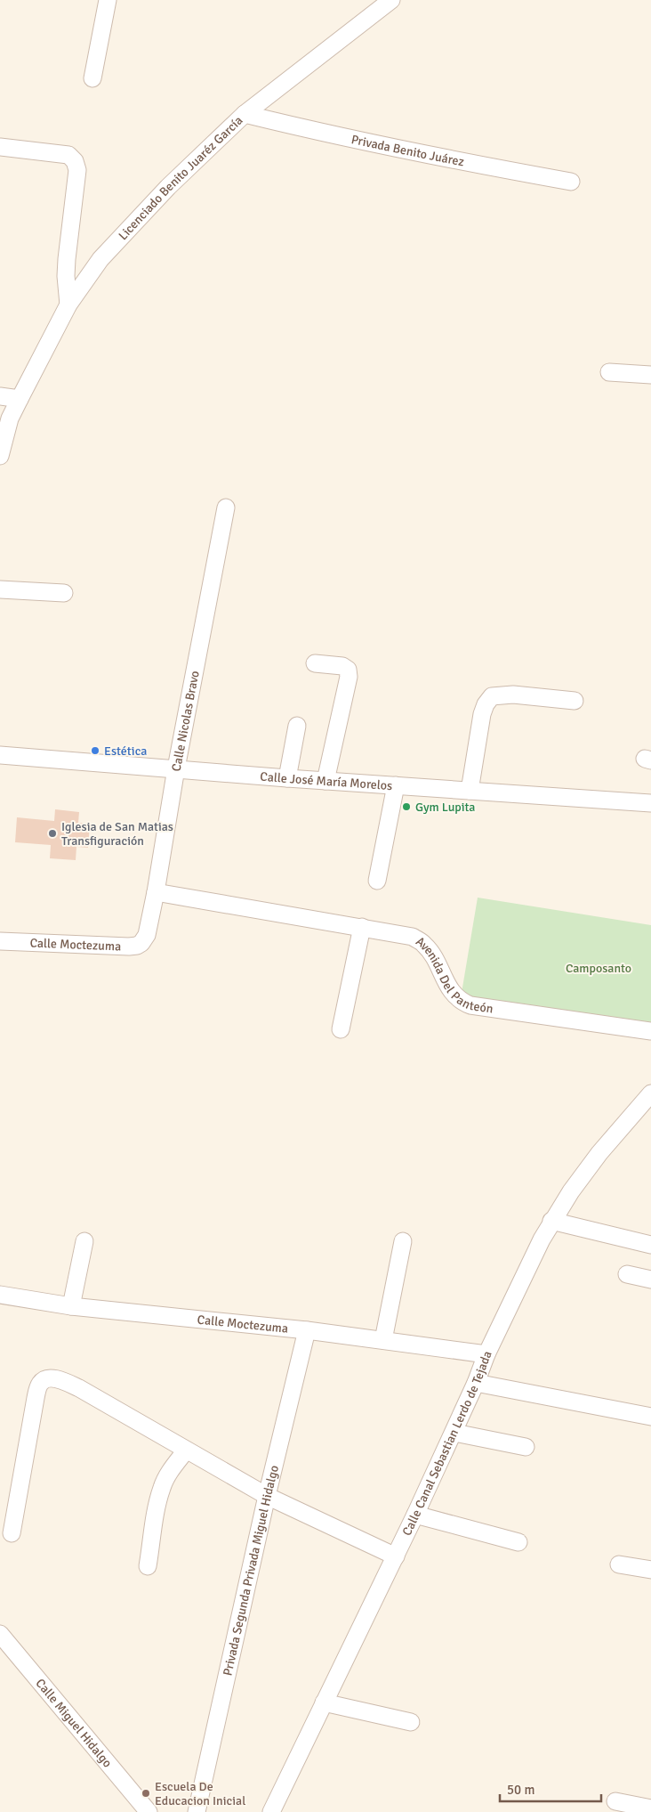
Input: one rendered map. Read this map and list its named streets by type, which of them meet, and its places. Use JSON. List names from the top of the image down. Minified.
{"streets":{"street":["Privada Benito Juárez","Licenciado Benito Juaréz García","Calle Nicolas Bravo","Calle José María Morelos","Calle Moctezuma","Avenida Del Panteón","Calle Canal Sebastian Lerdo de Tejada","Privada Segunda Privada Miguel Hidalgo","Calle Miguel Hidalgo"]},"crossings":[["Privada Benito Juárez","Licenciado Benito Juaréz García"],["Calle Nicolas Bravo","Calle José María Morelos"],["Calle Nicolas Bravo","Calle Moctezuma"],["Calle Nicolas Bravo","Avenida Del Panteón"],["Calle Moctezuma","Calle Canal Sebastian Lerdo de Tejada"],["Calle Moctezuma","Privada Segunda Privada Miguel Hidalgo"]],"parks":["Camposanto"],"places":["Estética","Gym Lupita","Iglesia de San Matias Transfiguración","Escuela De Educacion Inicial"],"scale_bar":"50 m"}
